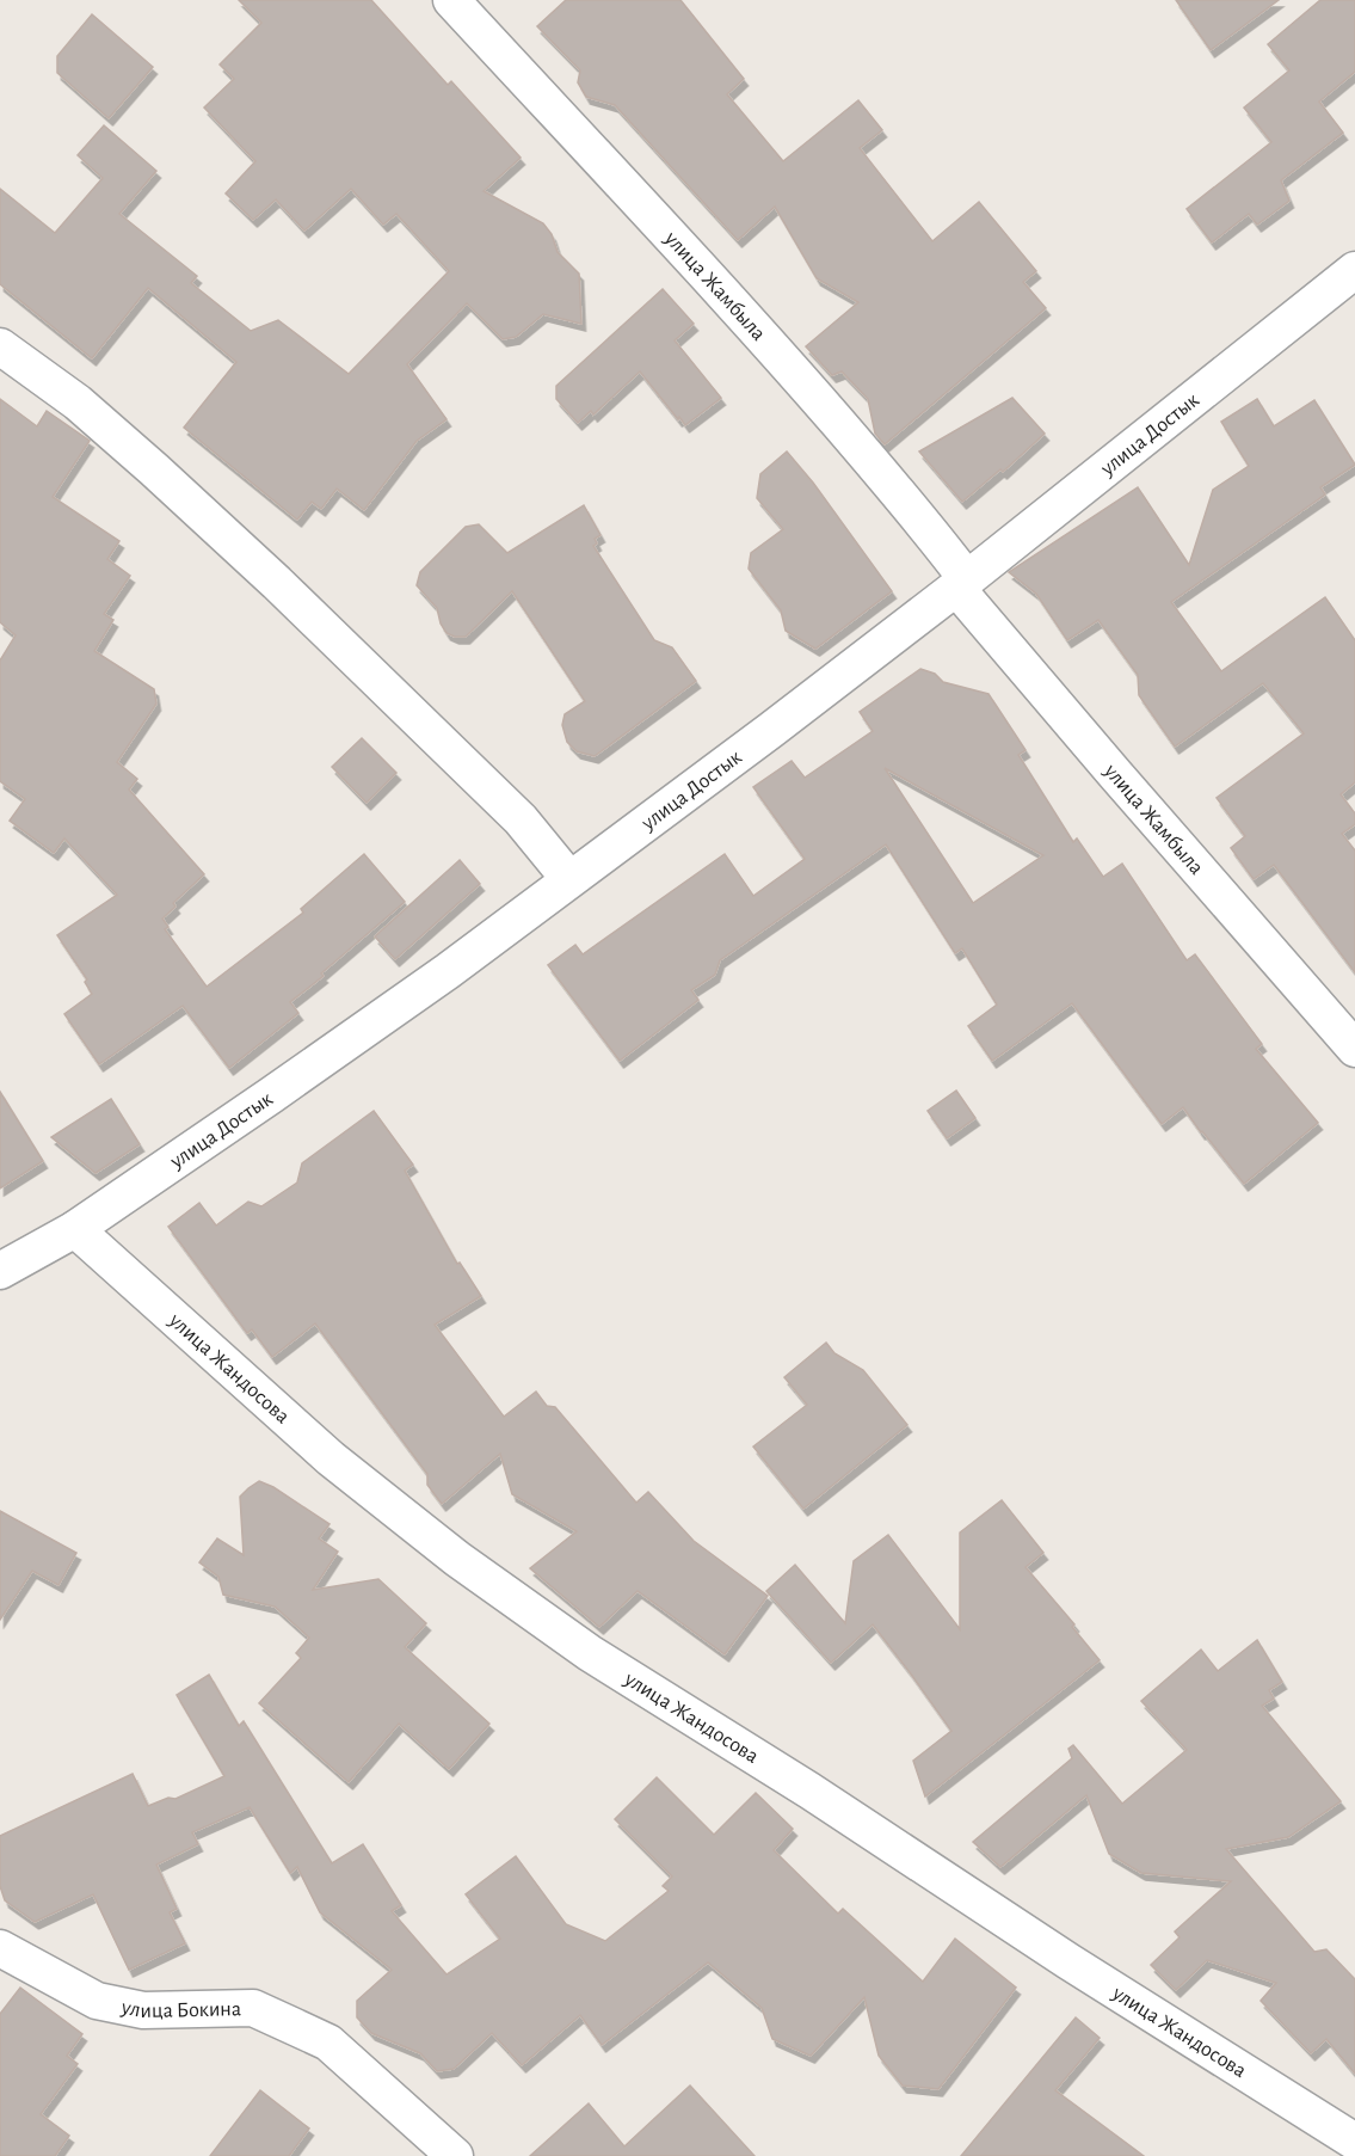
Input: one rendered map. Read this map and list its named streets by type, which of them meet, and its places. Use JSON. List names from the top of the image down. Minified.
{"streets":{"street":["улица Жамбыла","улица Достык","улица Жандосова","улица Бокина"]},"crossings":[["улица Жамбыла","улица Достык"],["улица Достык","улица Жандосова"]]}
